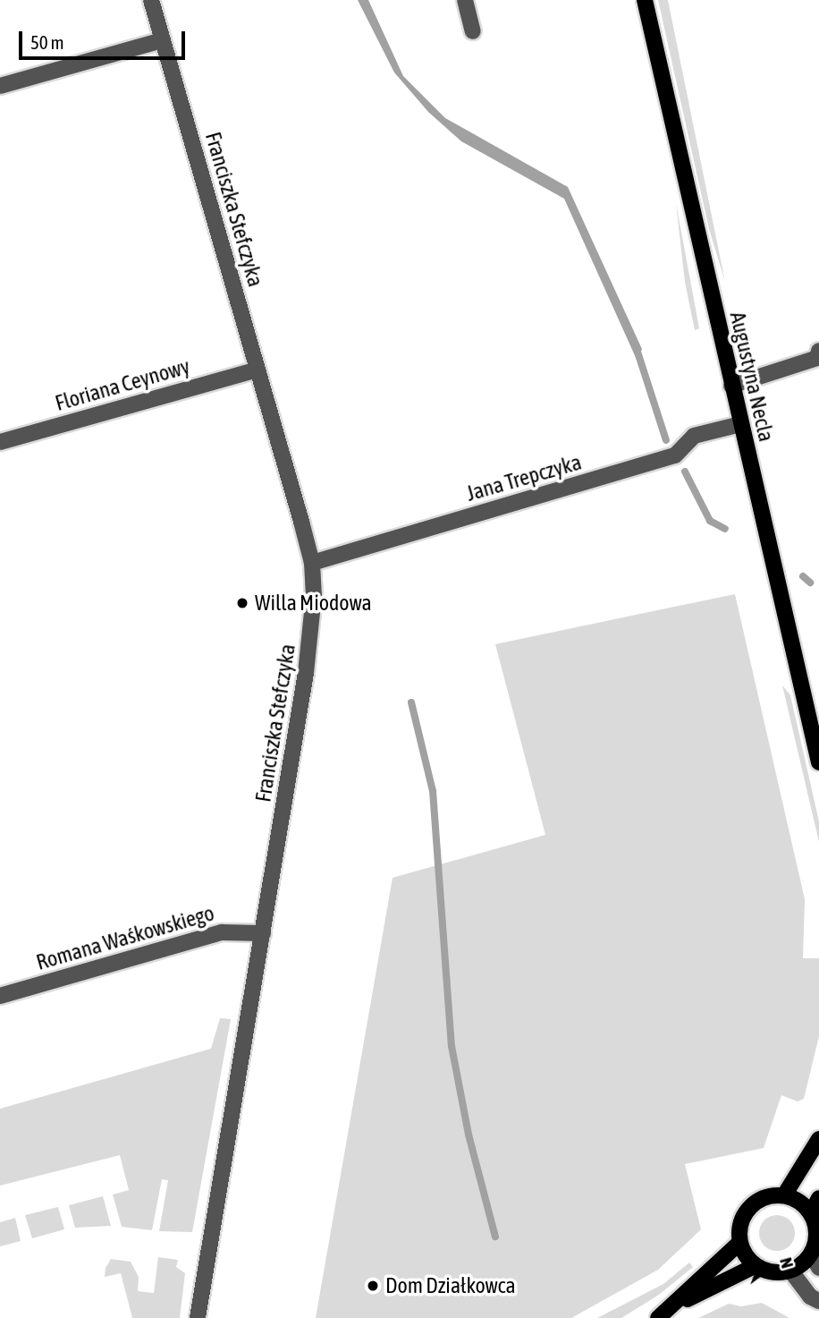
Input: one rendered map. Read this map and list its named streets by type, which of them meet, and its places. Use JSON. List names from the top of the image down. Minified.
{"streets":{"main road":["Augustyna Necla"],"street":["Franciszka Stefczyka","Floriana Ceynowy","Jana Trepczyka","Romana Waśkowskiego"]},"crossings":[["Franciszka Stefczyka","Floriana Ceynowy"],["Franciszka Stefczyka","Jana Trepczyka"],["Franciszka Stefczyka","Romana Waśkowskiego"],["Augustyna Necla","Jana Trepczyka"]],"places":["Willa Miodowa","Dom Działkowca"],"scale_bar":"50 m","north":"right"}
